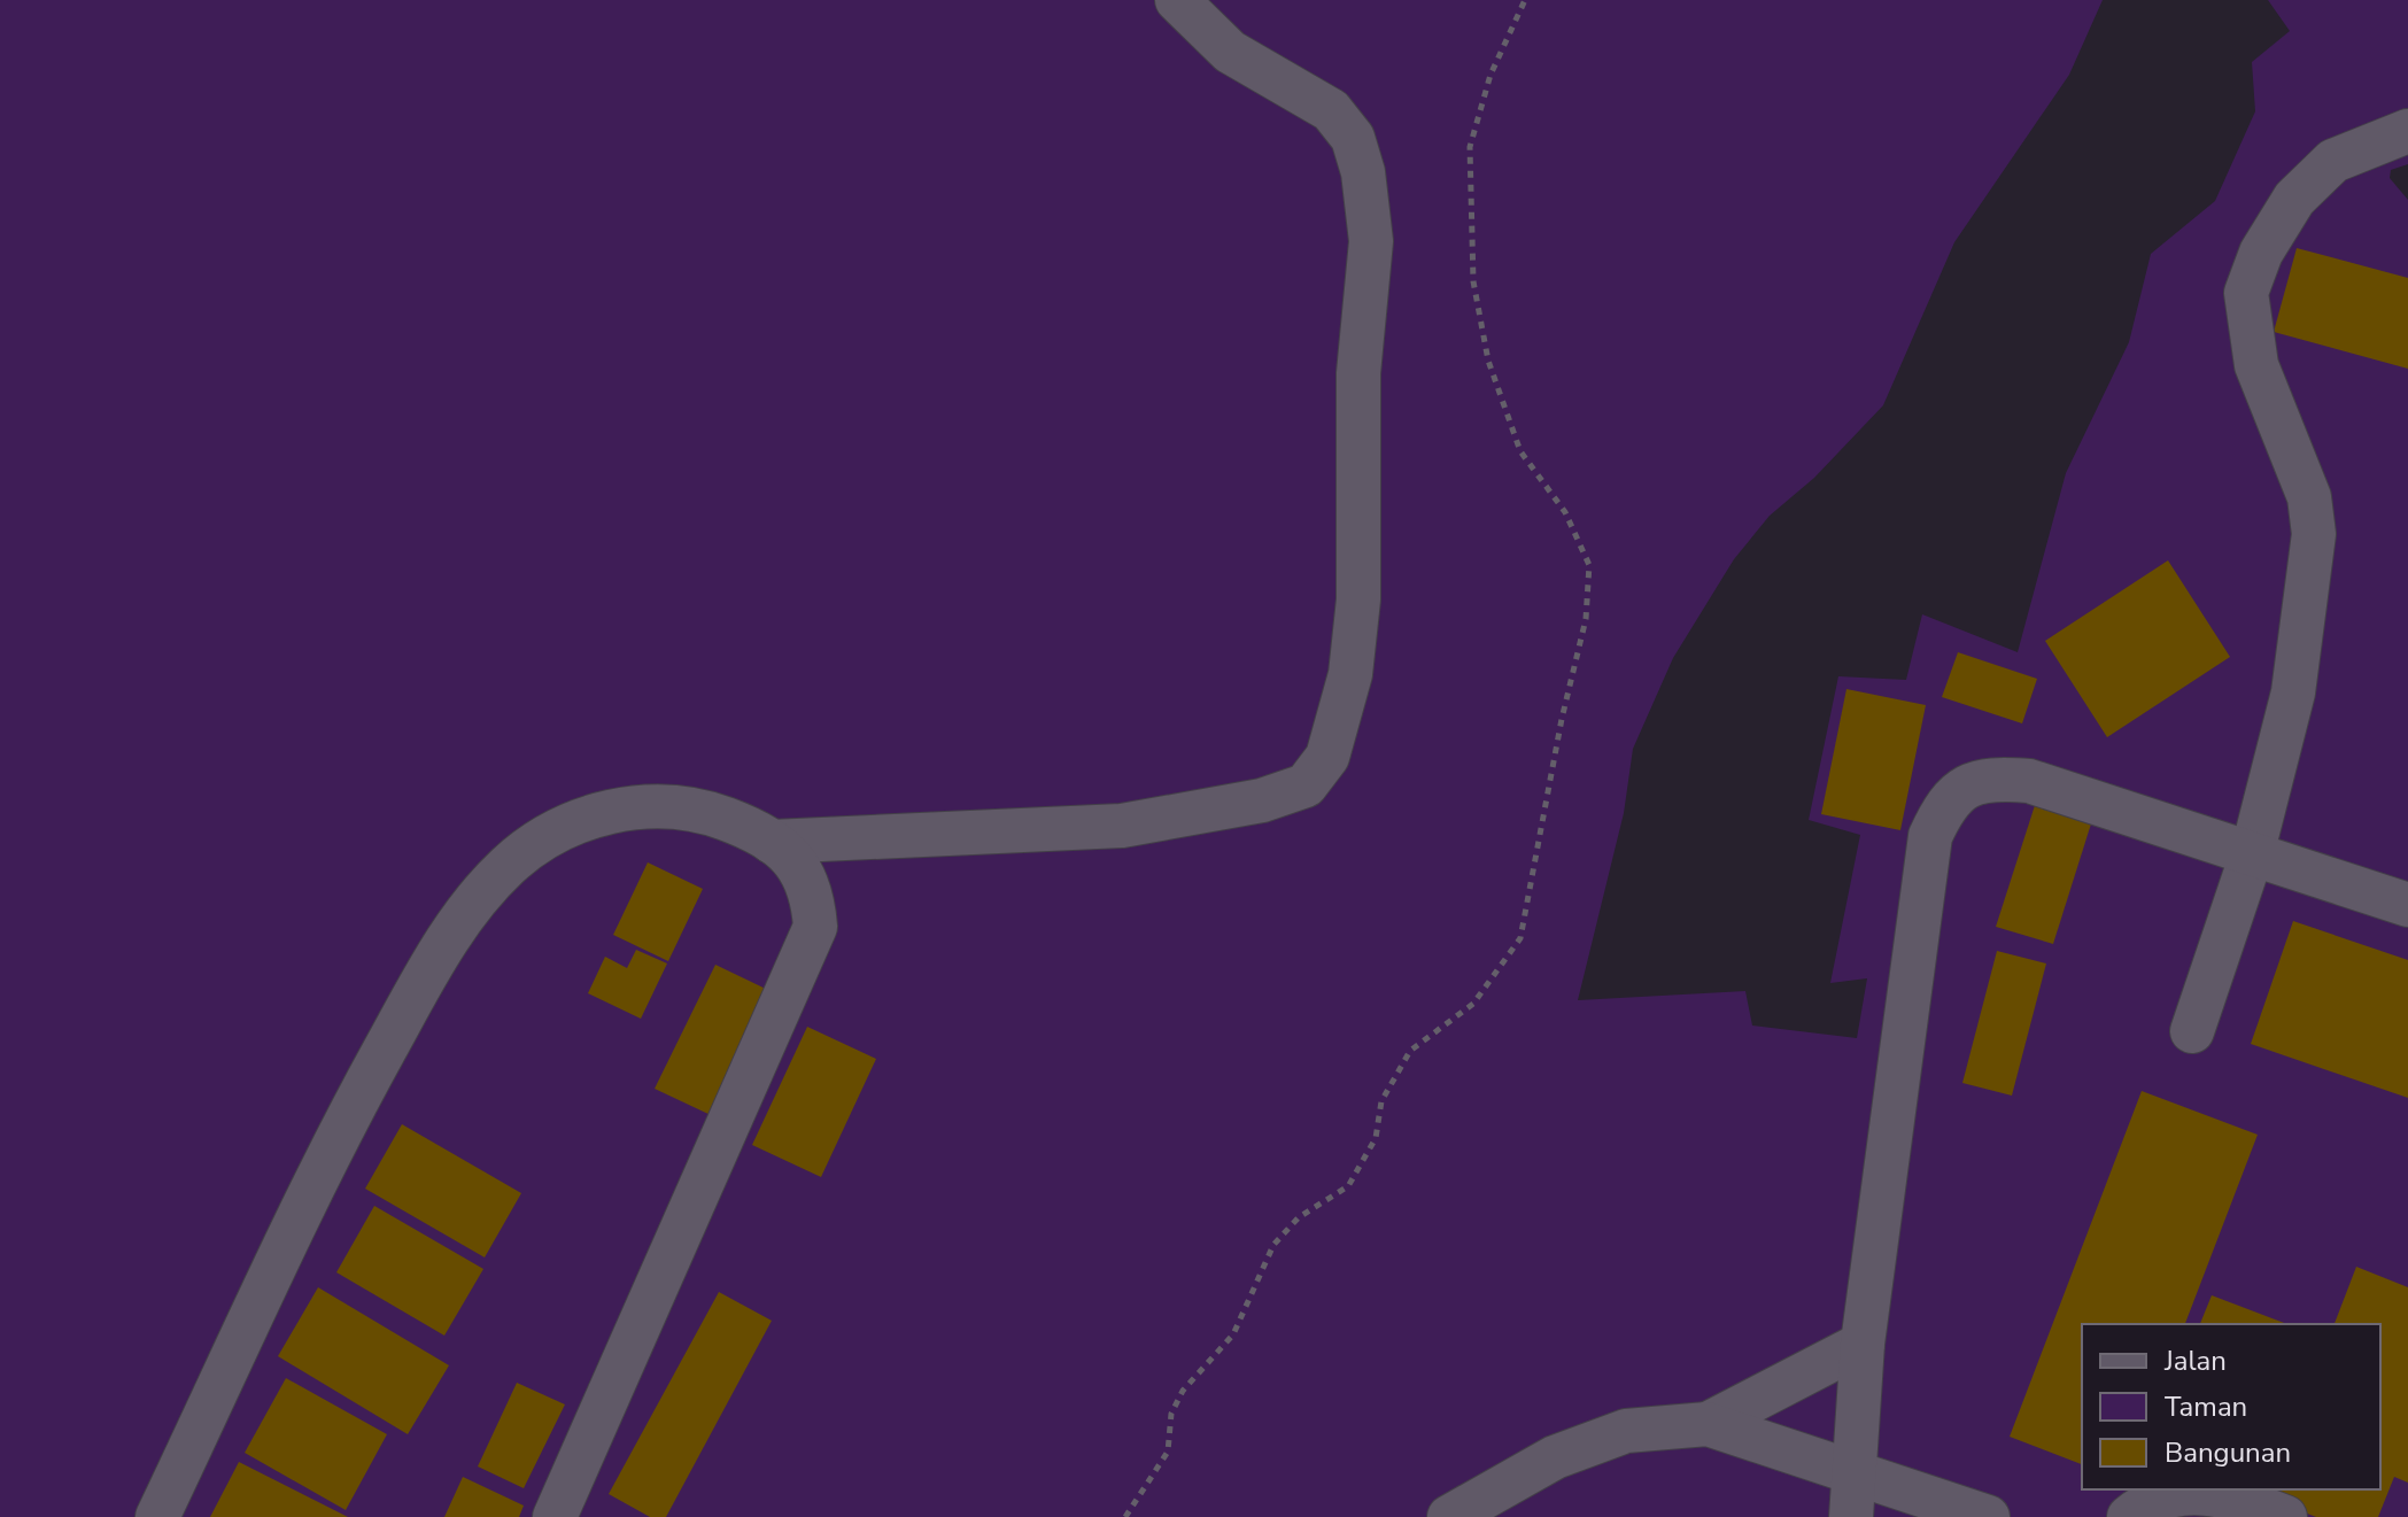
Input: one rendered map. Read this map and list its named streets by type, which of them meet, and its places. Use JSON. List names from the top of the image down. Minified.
{"legend":["Jalan","Taman","Bangunan"]}
